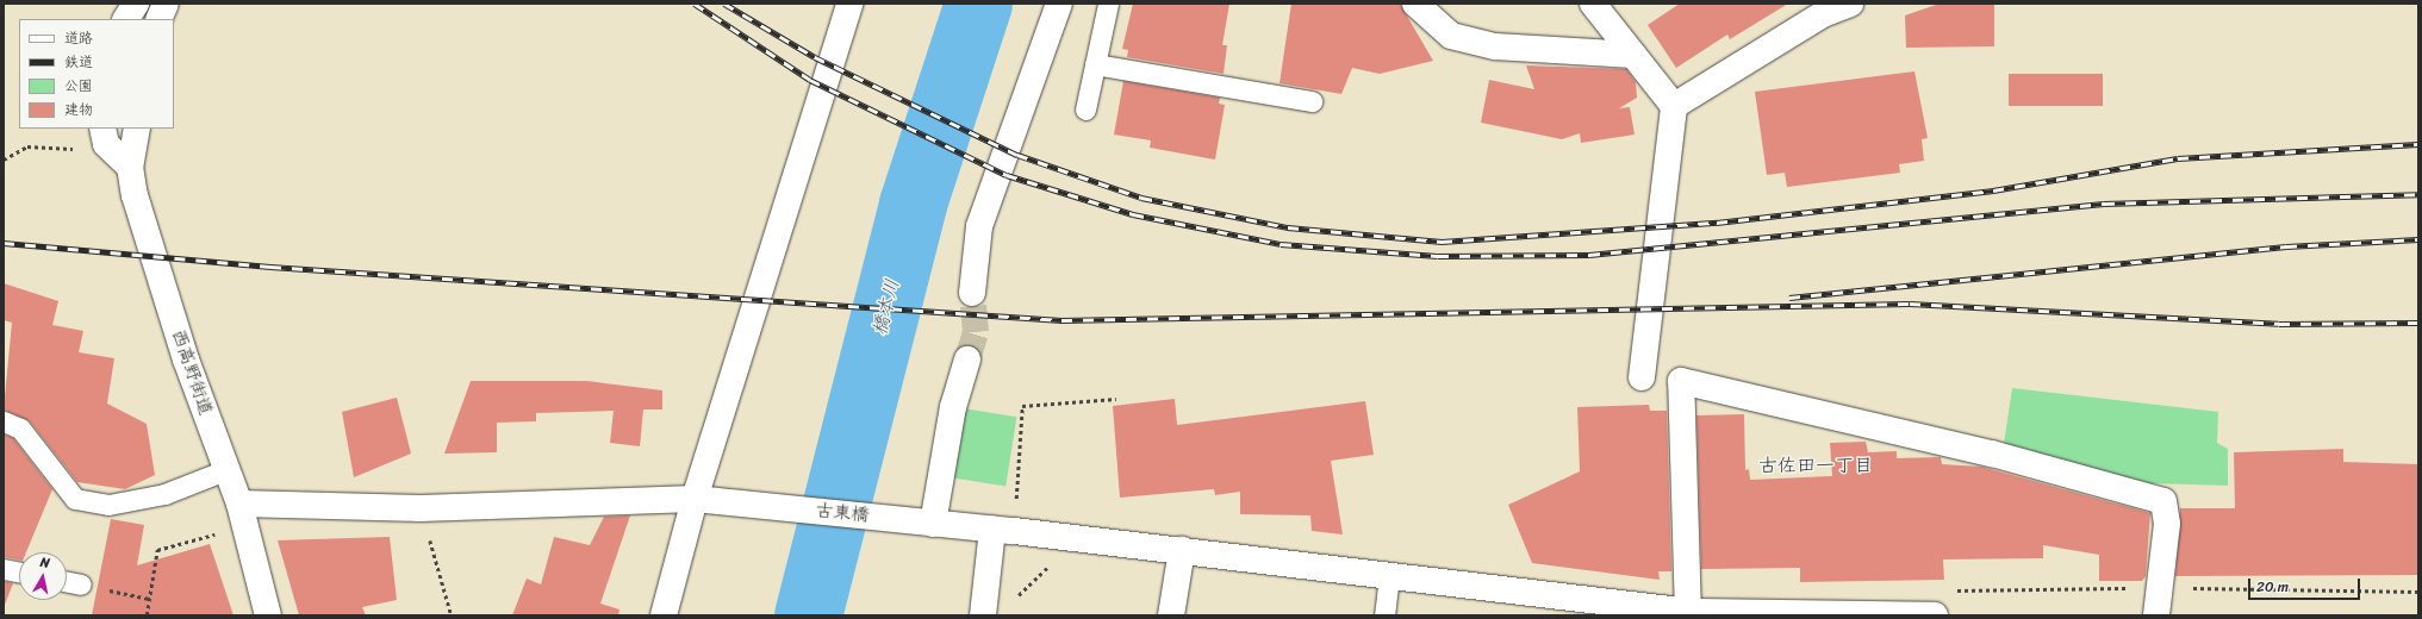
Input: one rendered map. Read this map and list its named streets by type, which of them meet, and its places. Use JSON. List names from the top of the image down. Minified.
{"streets":{"street":["西高野街道","古東橋"]},"crossings":[["西高野街道","古東橋"]],"districts":["古佐田一丁目"],"water":["橋本川"],"legend":["道路","鉄道","公園","建物"],"scale_bar":"20 m","north":"top"}
